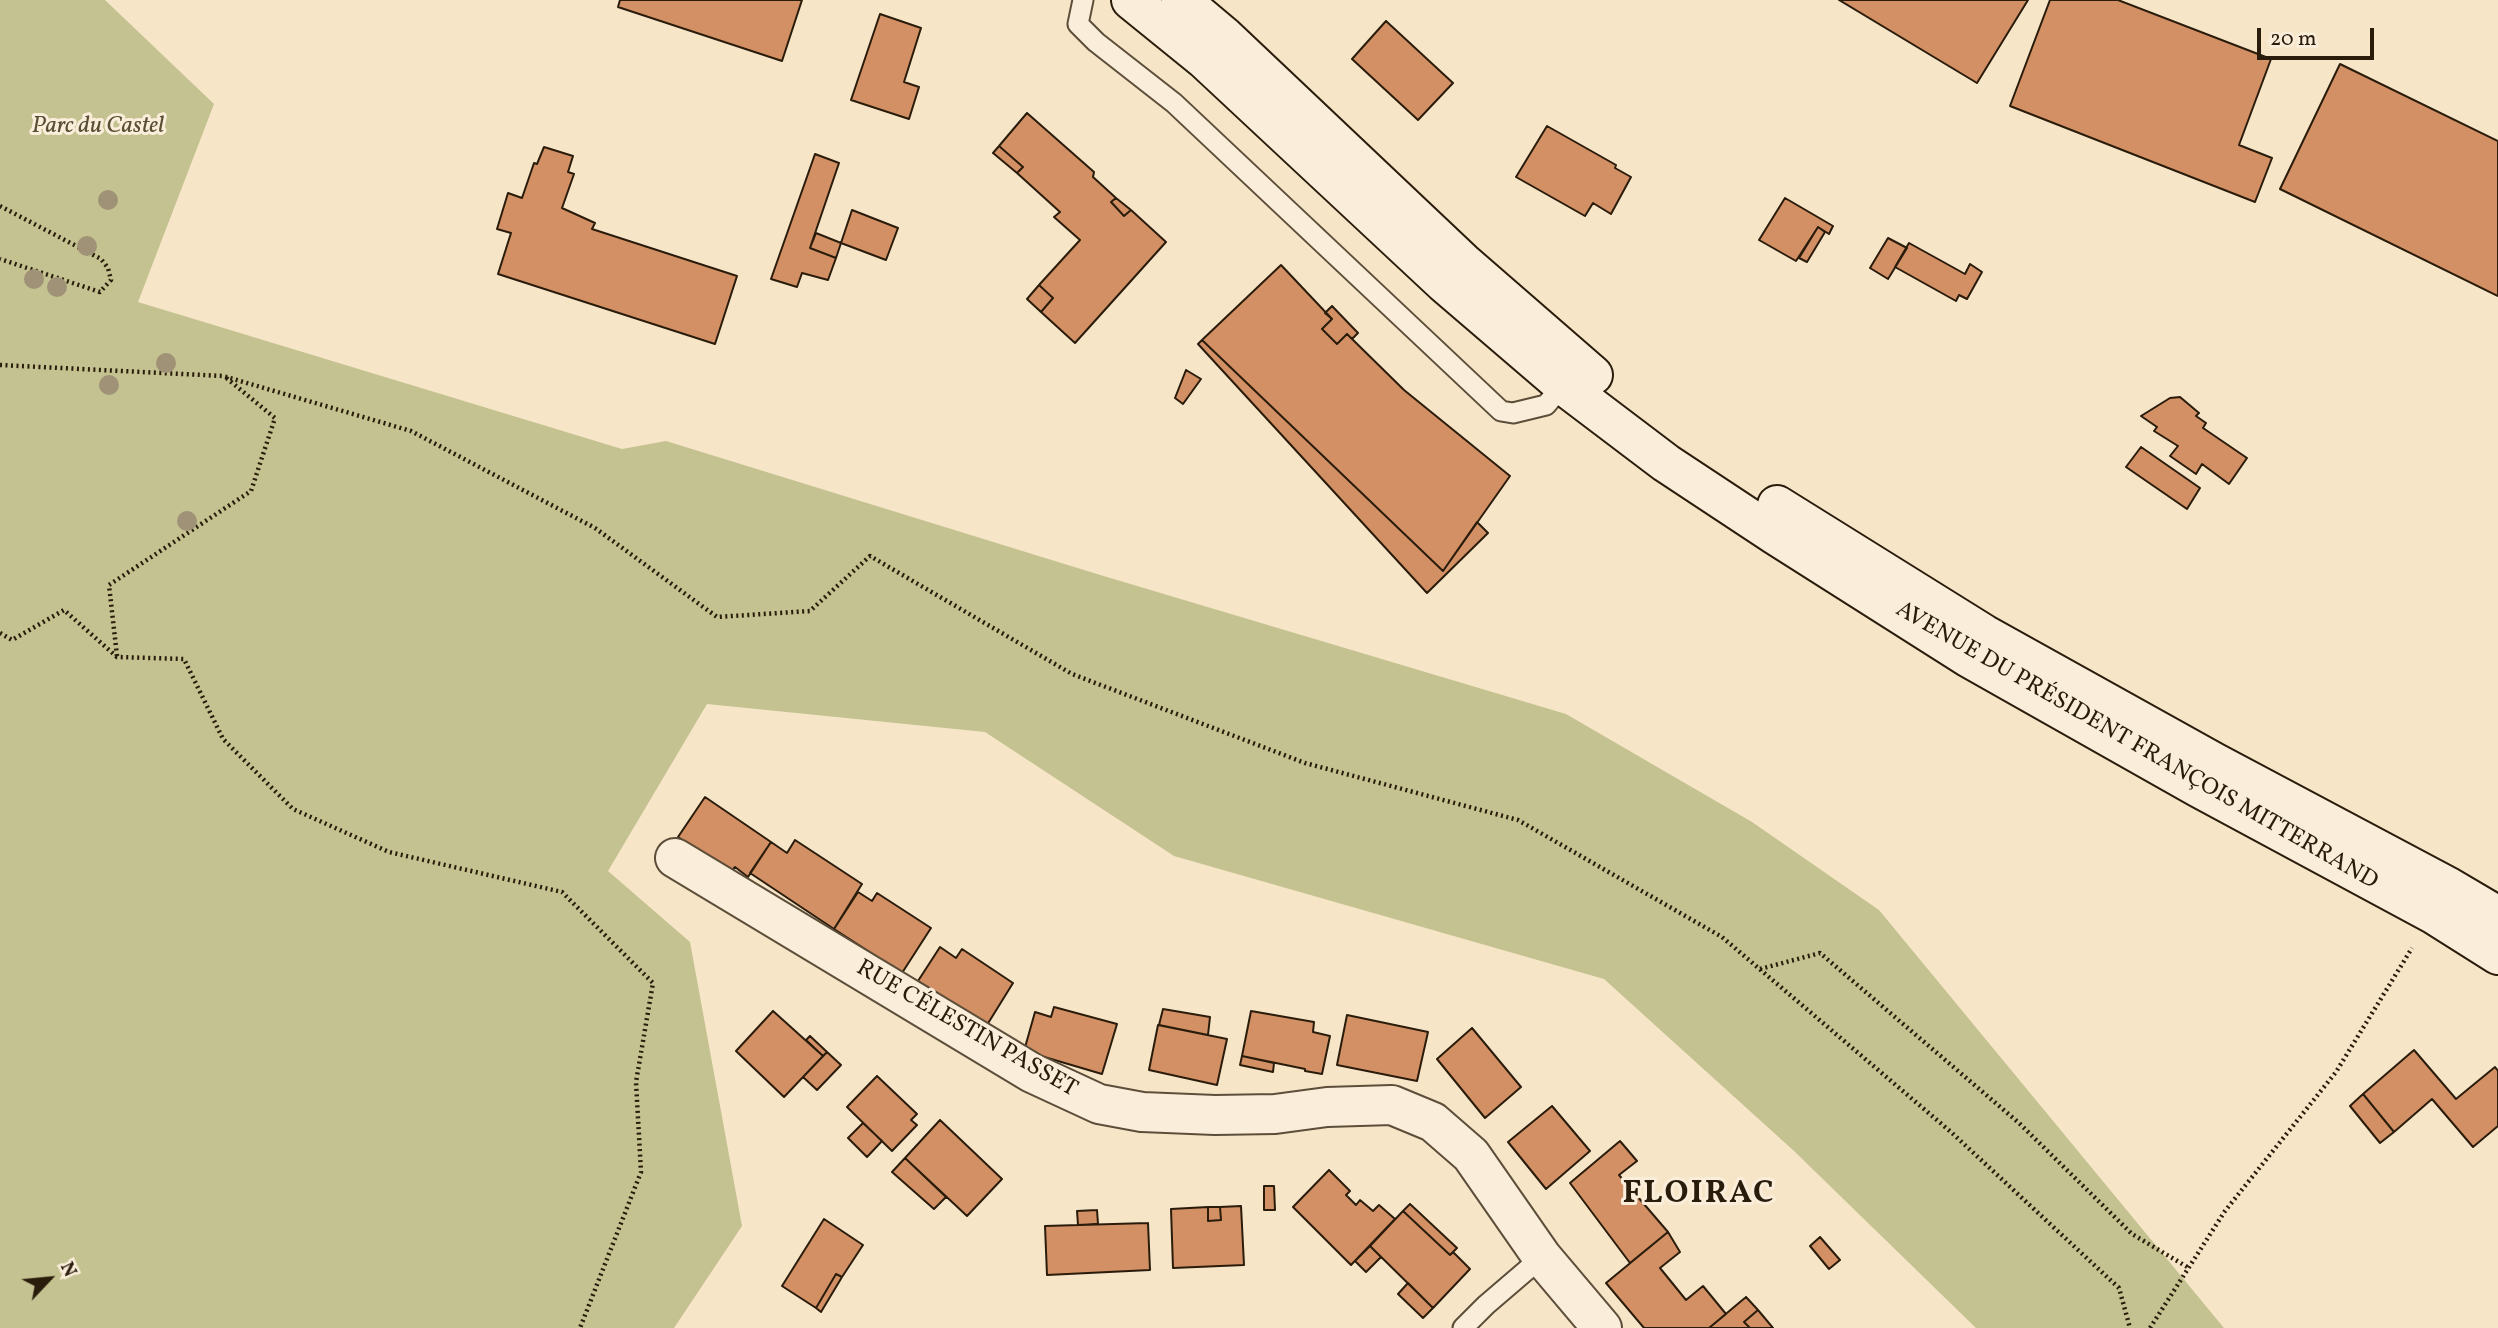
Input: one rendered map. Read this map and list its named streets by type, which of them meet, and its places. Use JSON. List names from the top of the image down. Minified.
{"streets":{"street":["AVENUE DU PRÉSIDENT FRANÇOIS MITTERRAND","RUE CÉLESTIN PASSET"]},"districts":["FLOIRAC"],"parks":["Parc du Castel"],"scale_bar":"20 m","north":"top right"}
